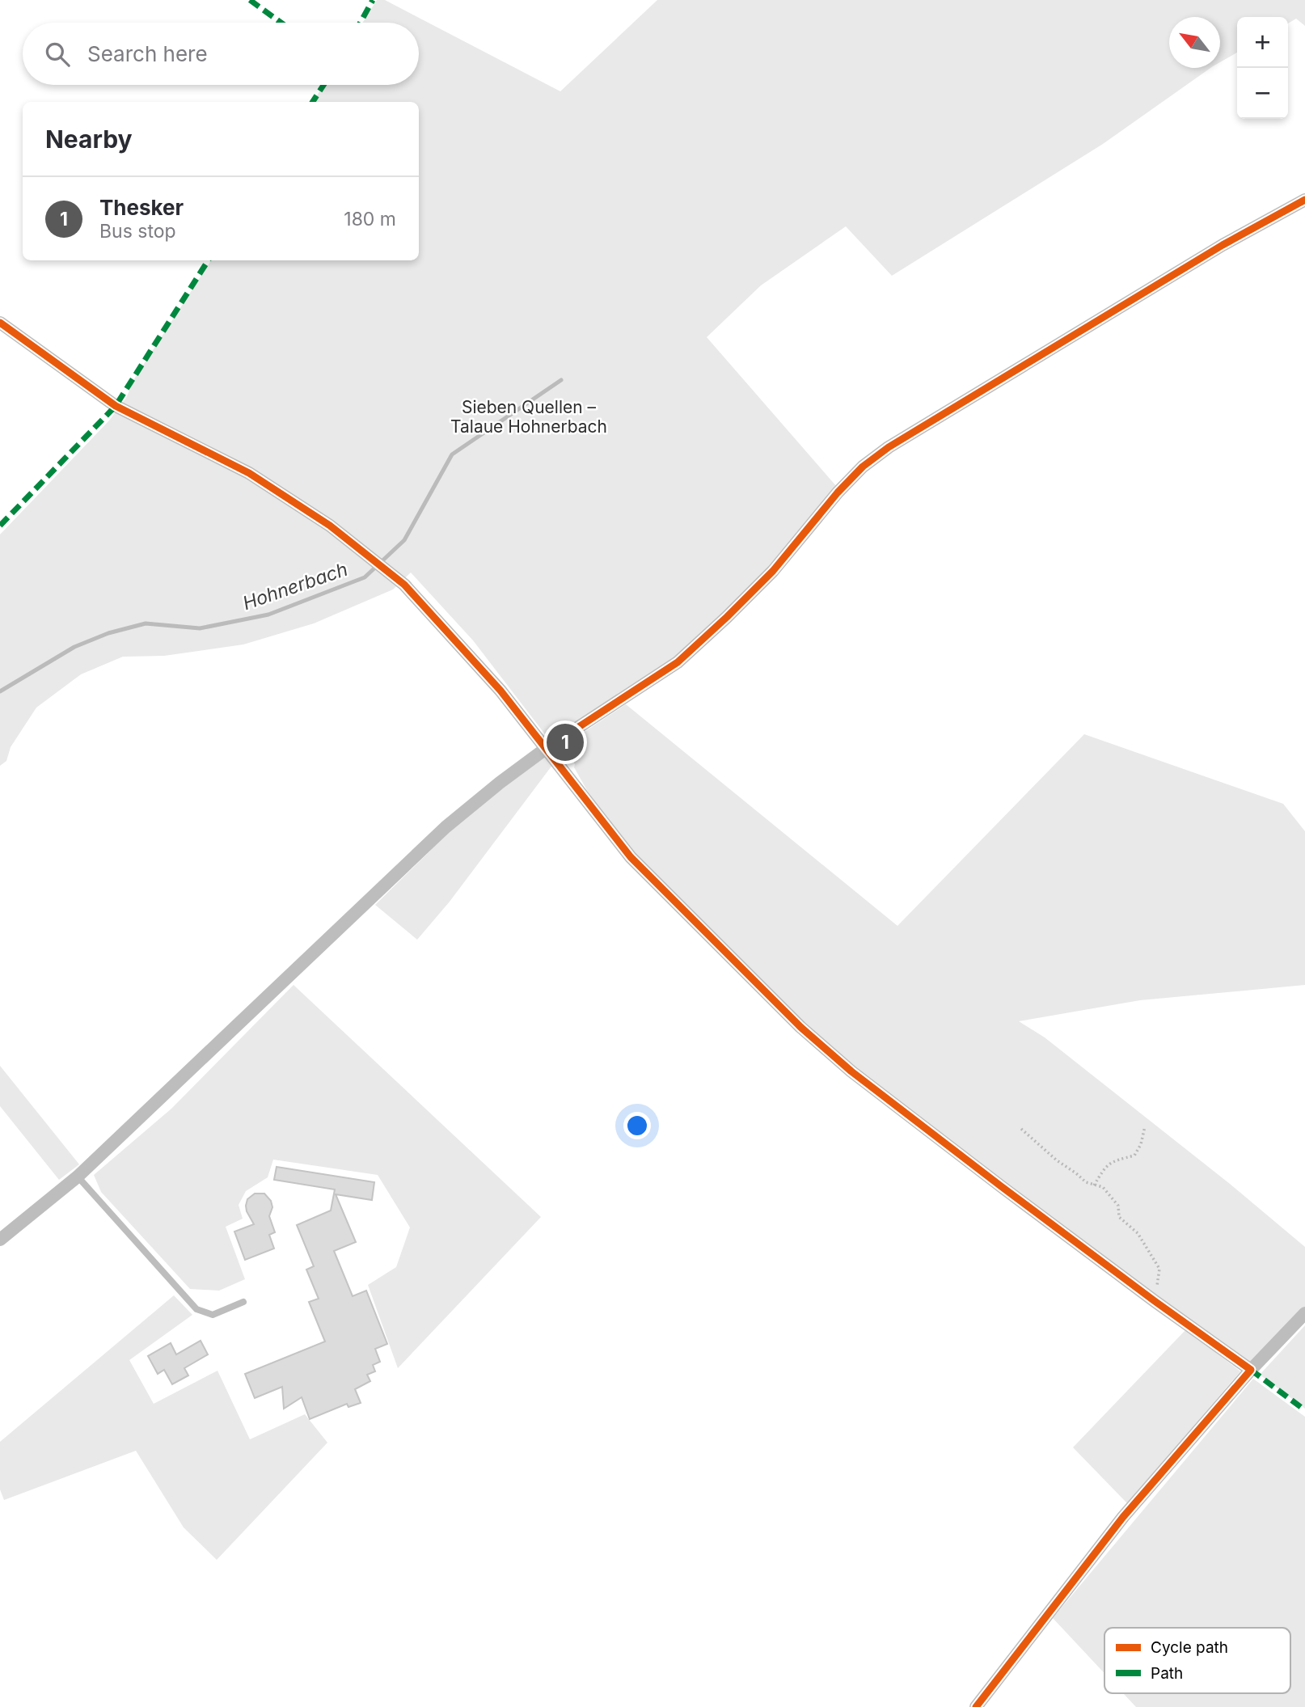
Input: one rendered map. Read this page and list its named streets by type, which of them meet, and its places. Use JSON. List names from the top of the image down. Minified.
{"water":["Hohnerbach"],"parks":["Sieben Quellen – Talaue Hohnerbach"],"legend":["Cycle path","Path"],"north":"top left","page":{"map_buttons":["+","−"],"search":"Search here","heading":"Nearby","list":[{"mark":"1","name":"Thesker","note":"Bus stop","value":"180 m"}],"pins":"1"}}
